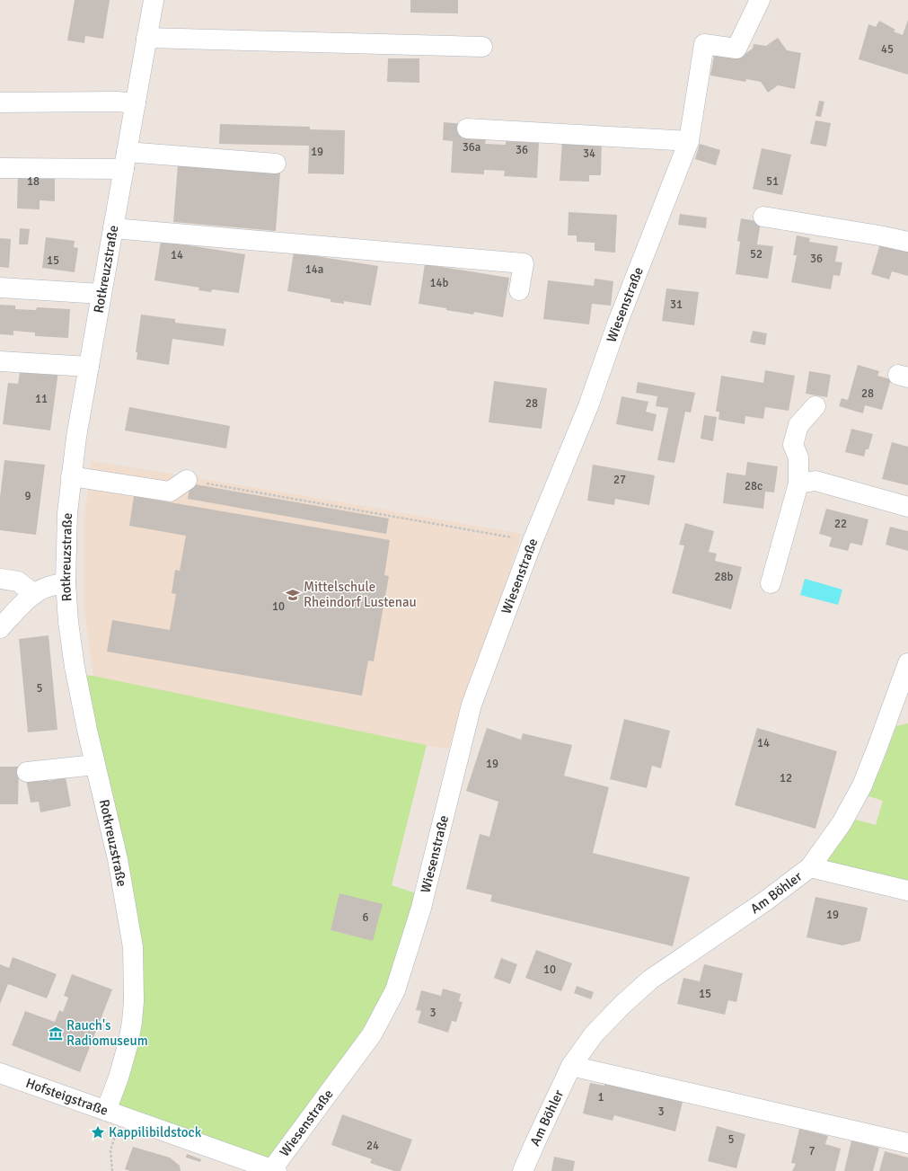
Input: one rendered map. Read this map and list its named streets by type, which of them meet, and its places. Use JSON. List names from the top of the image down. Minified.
{"streets":{"street":["Rotkreuzstraße","Wiesenstraße","Am Böhler","Hofsteigstraße"]},"crossings":[["Rotkreuzstraße","Hofsteigstraße"],["Wiesenstraße","Hofsteigstraße"]],"places":{"school or university":["Mittelschule Rheindorf Lustenau"],"museum":["Rauch's Radiomuseum"],"place":["Kappilibildstock"]},"house_numbers":["45","36a","36","19","34","18","51","52","14","36","15","14a","14b","31","28","11","28","27","28c","9","22","28b","10","5","14","19","12","19","6","10","15","3","1","3","5","24","7"]}
